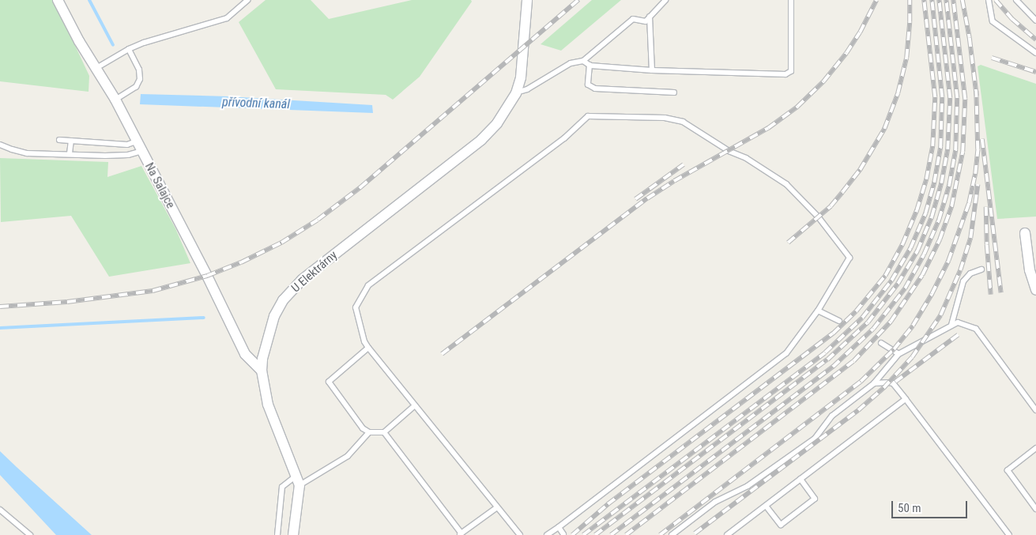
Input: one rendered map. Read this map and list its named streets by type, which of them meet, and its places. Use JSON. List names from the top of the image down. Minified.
{"streets":{"street":["Na Salajce","U Elektrárny"]},"crossings":[["Na Salajce","U Elektrárny"]],"water":["přívodní kanál"],"scale_bar":"50 m"}
